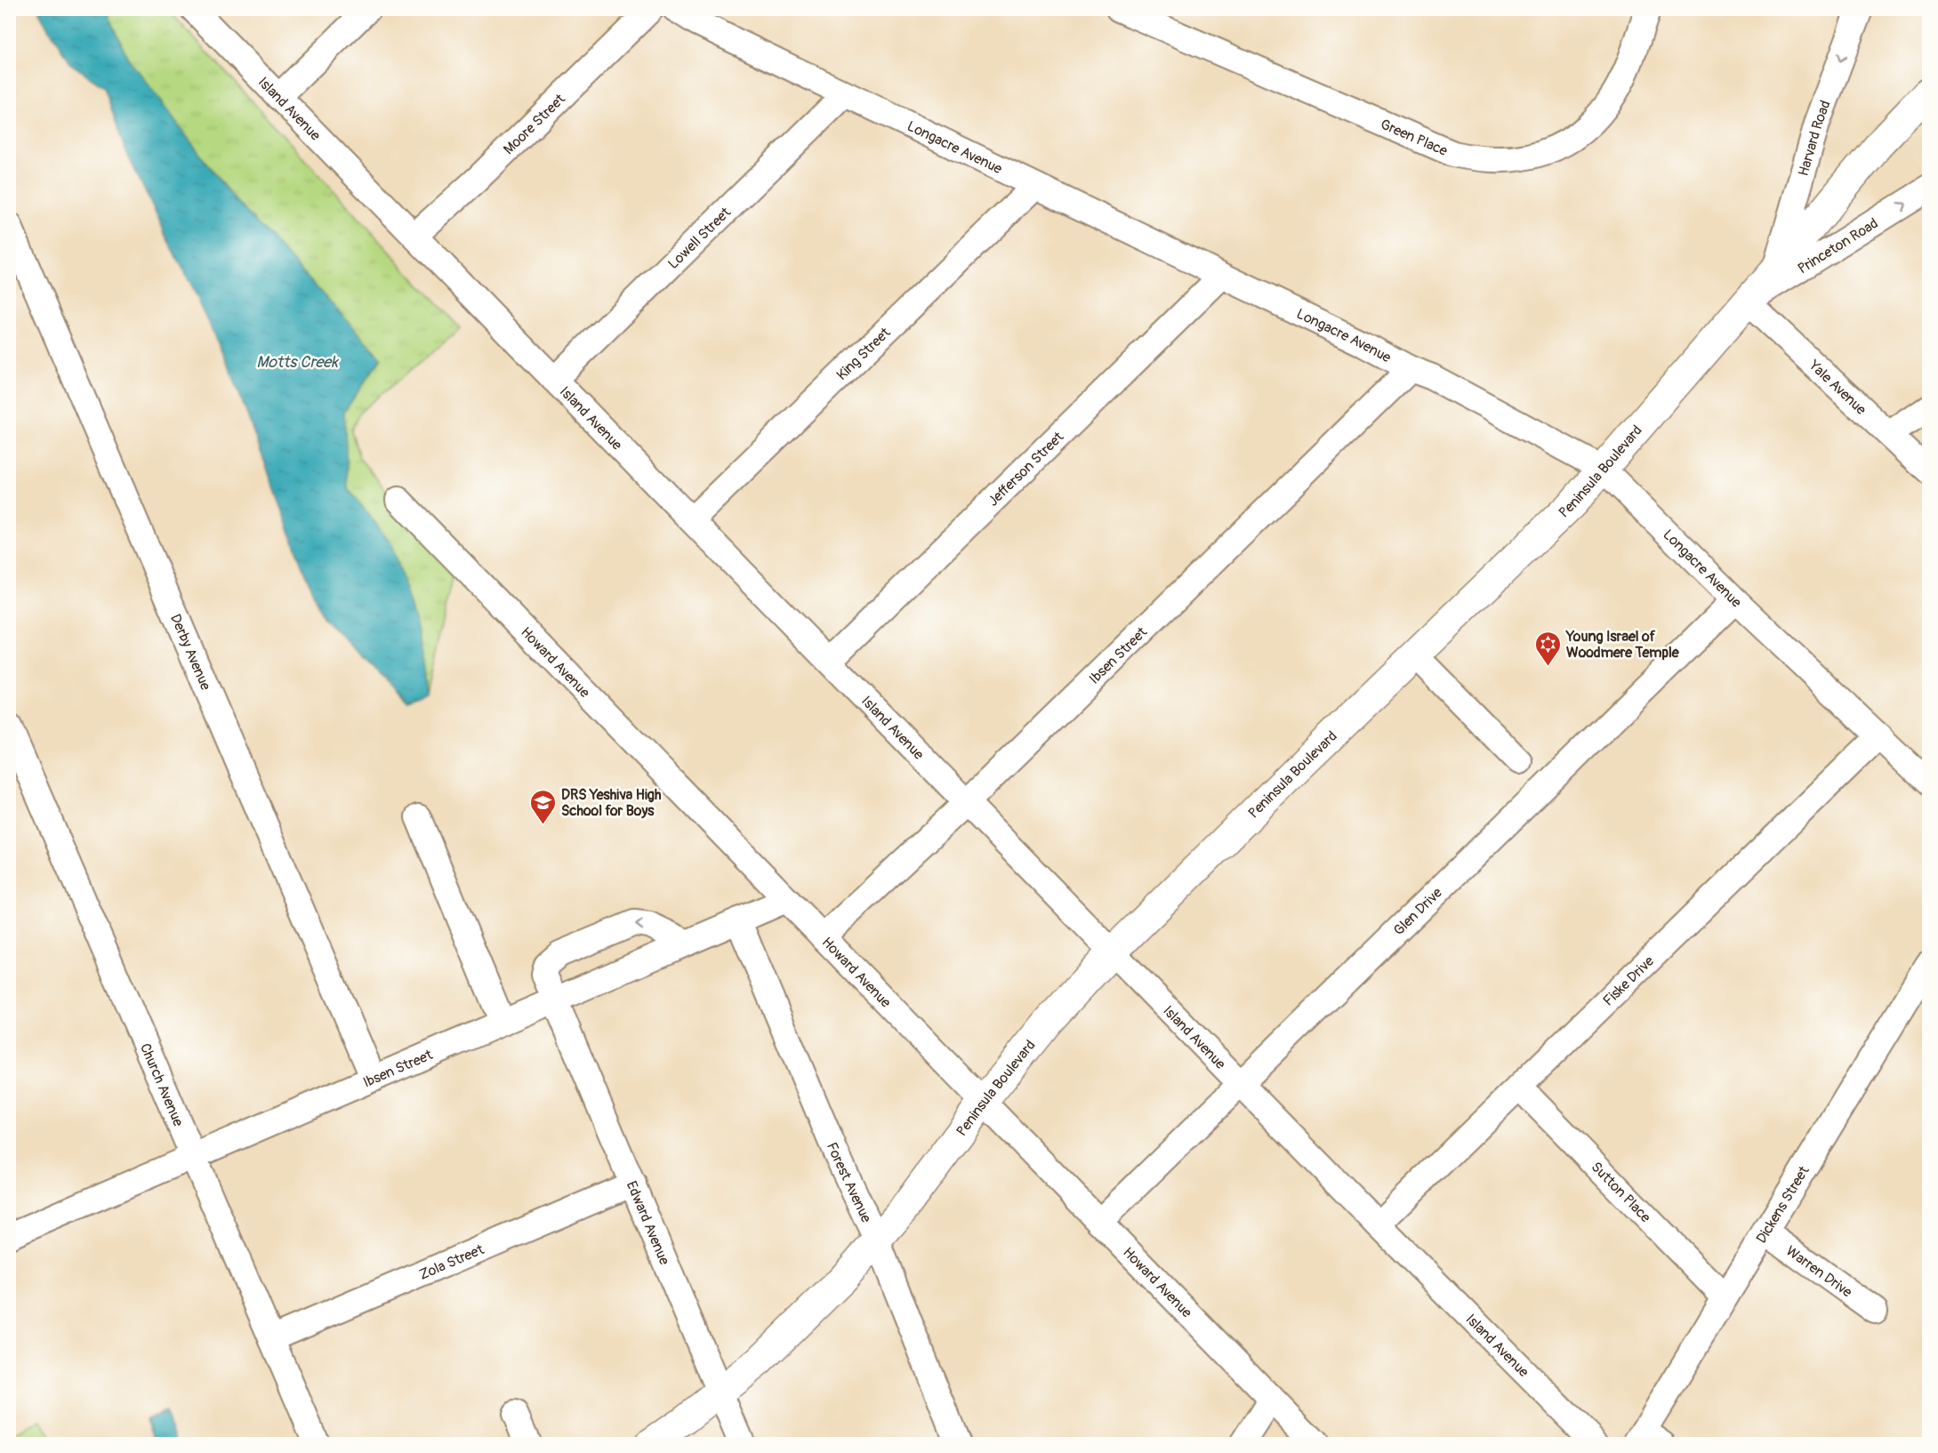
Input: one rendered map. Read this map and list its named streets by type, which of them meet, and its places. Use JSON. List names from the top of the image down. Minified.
{"streets":{"main road":["Peninsula Boulevard"],"street":["Island Avenue","Moore Street","Green Place","Harvard Road","Longacre Avenue","Lowell Street","Princeton Road","King Street","Yale Avenue","Jefferson Street","Derby Avenue","Ibsen Street","Howard Avenue","Glen Drive","Fiske Drive","Church Avenue","Forest Avenue","Sutton Place","Dickens Street","Edward Avenue","Zola Street","Warren Drive"]},"crossings":[["Island Avenue","Moore Street"],["Island Avenue","Lowell Street"],["Island Avenue","King Street"],["Island Avenue","Jefferson Street"],["Island Avenue","Peninsula Boulevard"],["Island Avenue","Ibsen Street"],["Island Avenue","Glen Drive"],["Island Avenue","Fiske Drive"],["Harvard Road","Peninsula Boulevard"],["Longacre Avenue","Lowell Street"],["Longacre Avenue","King Street"],["Longacre Avenue","Jefferson Street"],["Longacre Avenue","Peninsula Boulevard"],["Longacre Avenue","Ibsen Street"],["Longacre Avenue","Glen Drive"],["Longacre Avenue","Fiske Drive"],["Princeton Road","Yale Avenue"],["Princeton Road","Peninsula Boulevard"],["Yale Avenue","Peninsula Boulevard"],["Peninsula Boulevard","Howard Avenue"],["Peninsula Boulevard","Forest Avenue"],["Peninsula Boulevard","Edward Avenue"],["Derby Avenue","Ibsen Street"],["Ibsen Street","Howard Avenue"],["Ibsen Street","Church Avenue"],["Ibsen Street","Forest Avenue"],["Ibsen Street","Edward Avenue"],["Howard Avenue","Glen Drive"],["Fiske Drive","Sutton Place"],["Church Avenue","Zola Street"],["Sutton Place","Dickens Street"],["Dickens Street","Warren Drive"],["Edward Avenue","Zola Street"]],"one_way":["Harvard Road","Princeton Road"],"water":["Motts Creek"],"places":{"synagogue":["Young Israel of Woodmere Temple"],"school or university":["DRS Yeshiva High School for Boys"]}}
